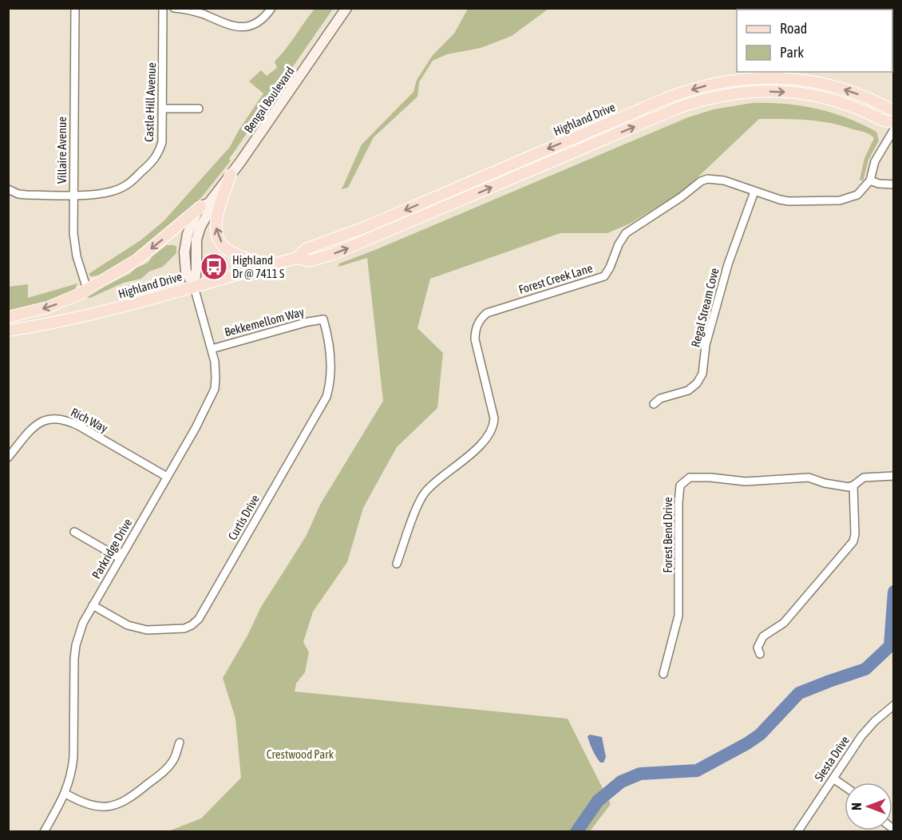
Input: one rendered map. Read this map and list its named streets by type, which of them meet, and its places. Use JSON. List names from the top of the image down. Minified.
{"streets":{"main road":["Bengal Boulevard","Highland Drive"],"street":["Castle Hill Avenue","Villaire Avenue","Forest Creek Lane","Regal Stream Cove","Bekkemellom Way","Rich Way","Curtis Drive","Forest Bend Drive","Parkridge Drive","Siesta Drive"]},"crossings":[["Bengal Boulevard","Highland Drive"],["Bengal Boulevard","Parkridge Drive"],["Castle Hill Avenue","Villaire Avenue"],["Highland Drive","Parkridge Drive"],["Forest Creek Lane","Regal Stream Cove"],["Bekkemellom Way","Curtis Drive"],["Bekkemellom Way","Parkridge Drive"],["Rich Way","Parkridge Drive"],["Curtis Drive","Parkridge Drive"]],"parks":["Crestwood Park"],"places":{"bus stop":["Highland Dr @ 7411 S"]},"legend":["Road","Park"],"north":"left"}
